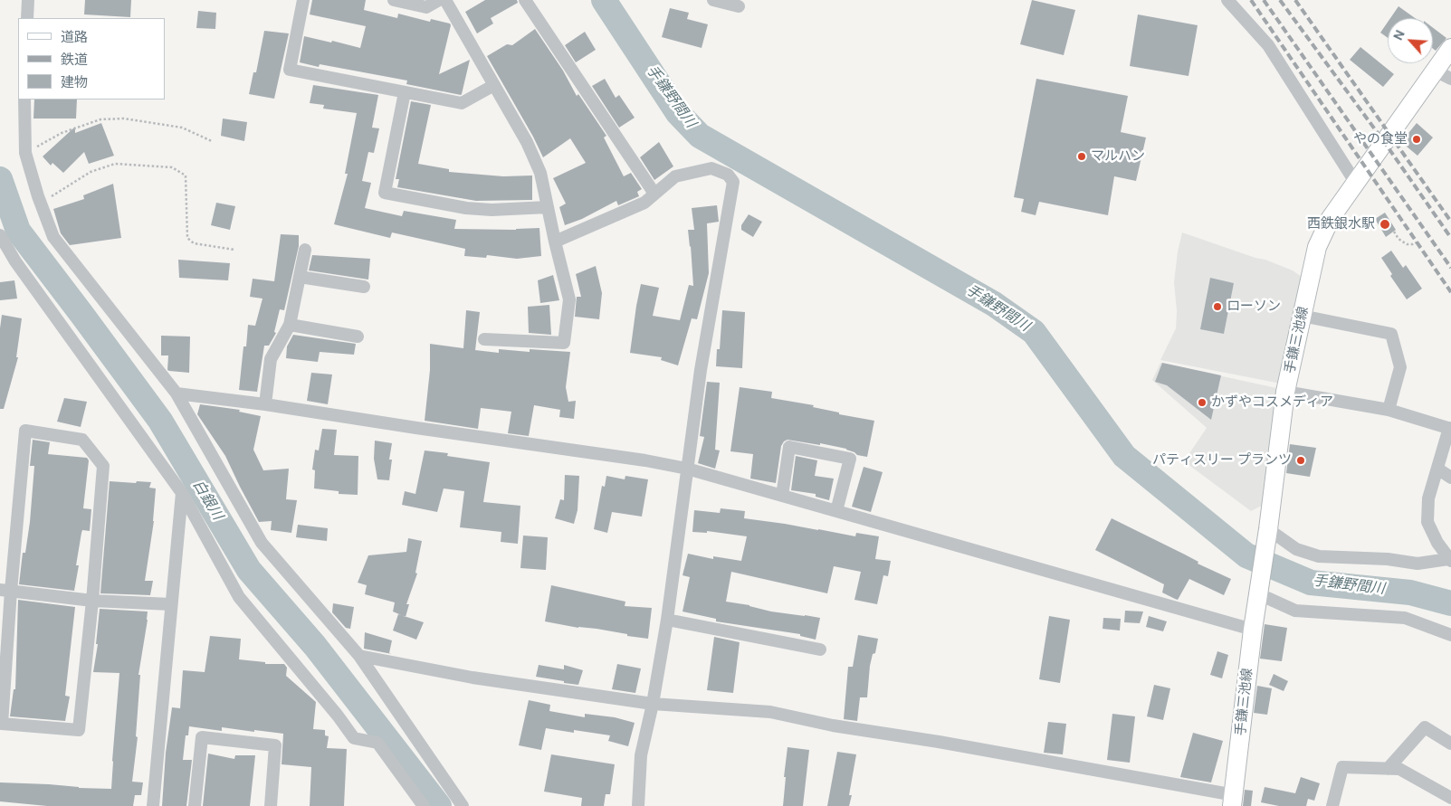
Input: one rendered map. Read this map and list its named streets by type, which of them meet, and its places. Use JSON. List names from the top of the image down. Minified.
{"streets":{"main road":["手鎌三池線"]},"water":["手鎌野間川","白銀川"],"places":["やの食堂","マルハン","西鉄銀水駅","ローソン","かずやコスメディア","パティスリー プランツ"],"legend":["道路","鉄道","建物"],"north":"top left"}
